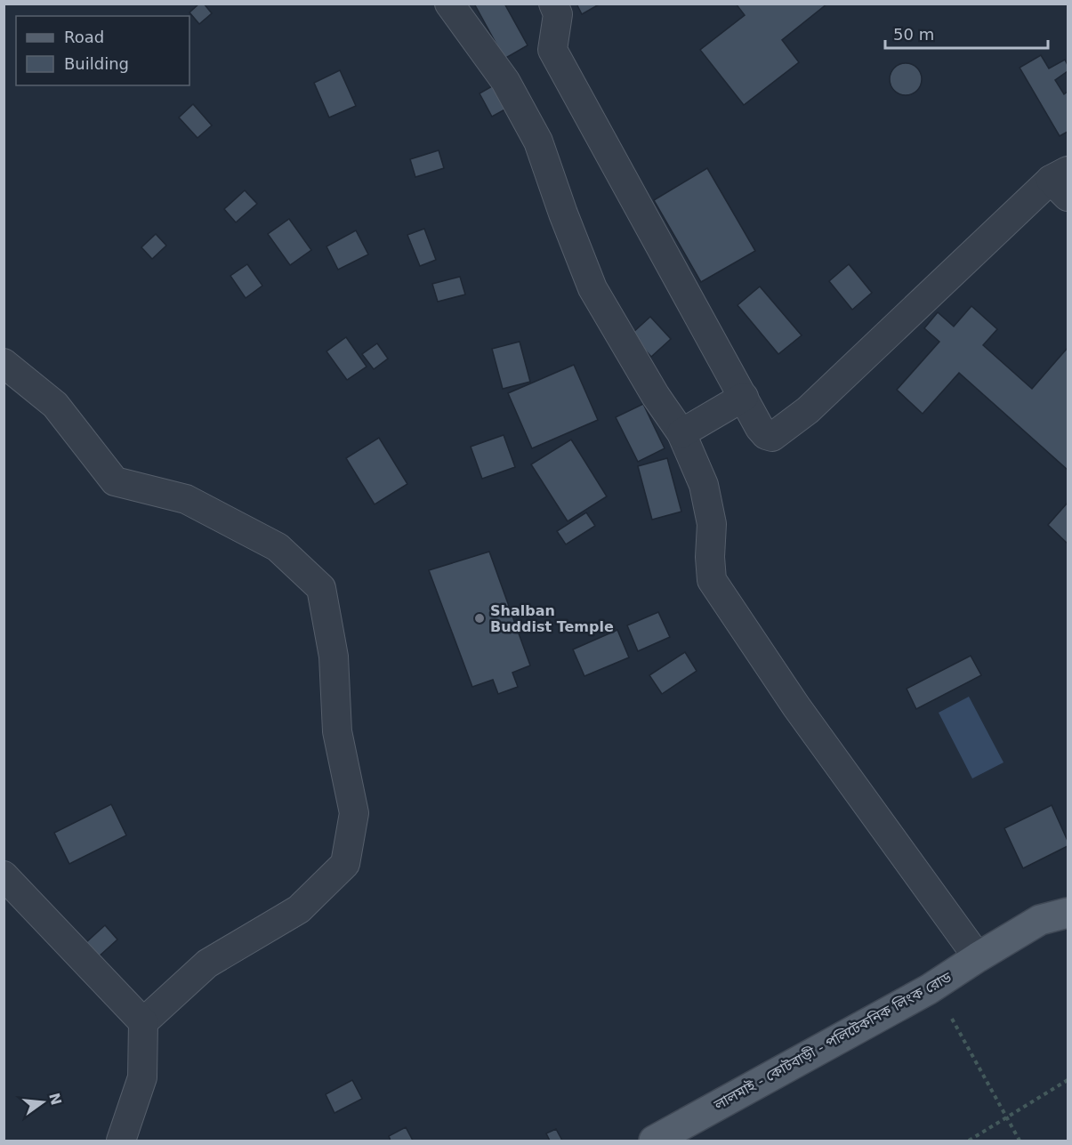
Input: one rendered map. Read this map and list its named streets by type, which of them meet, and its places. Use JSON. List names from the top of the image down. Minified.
{"streets":{"main road":["লালমাই - কোটবাড়ী - পলিটেকনিক লিংক রোড"]},"places":["Shalban Buddist Temple"],"legend":["Road","Building"],"scale_bar":"50 m","north":"right"}
